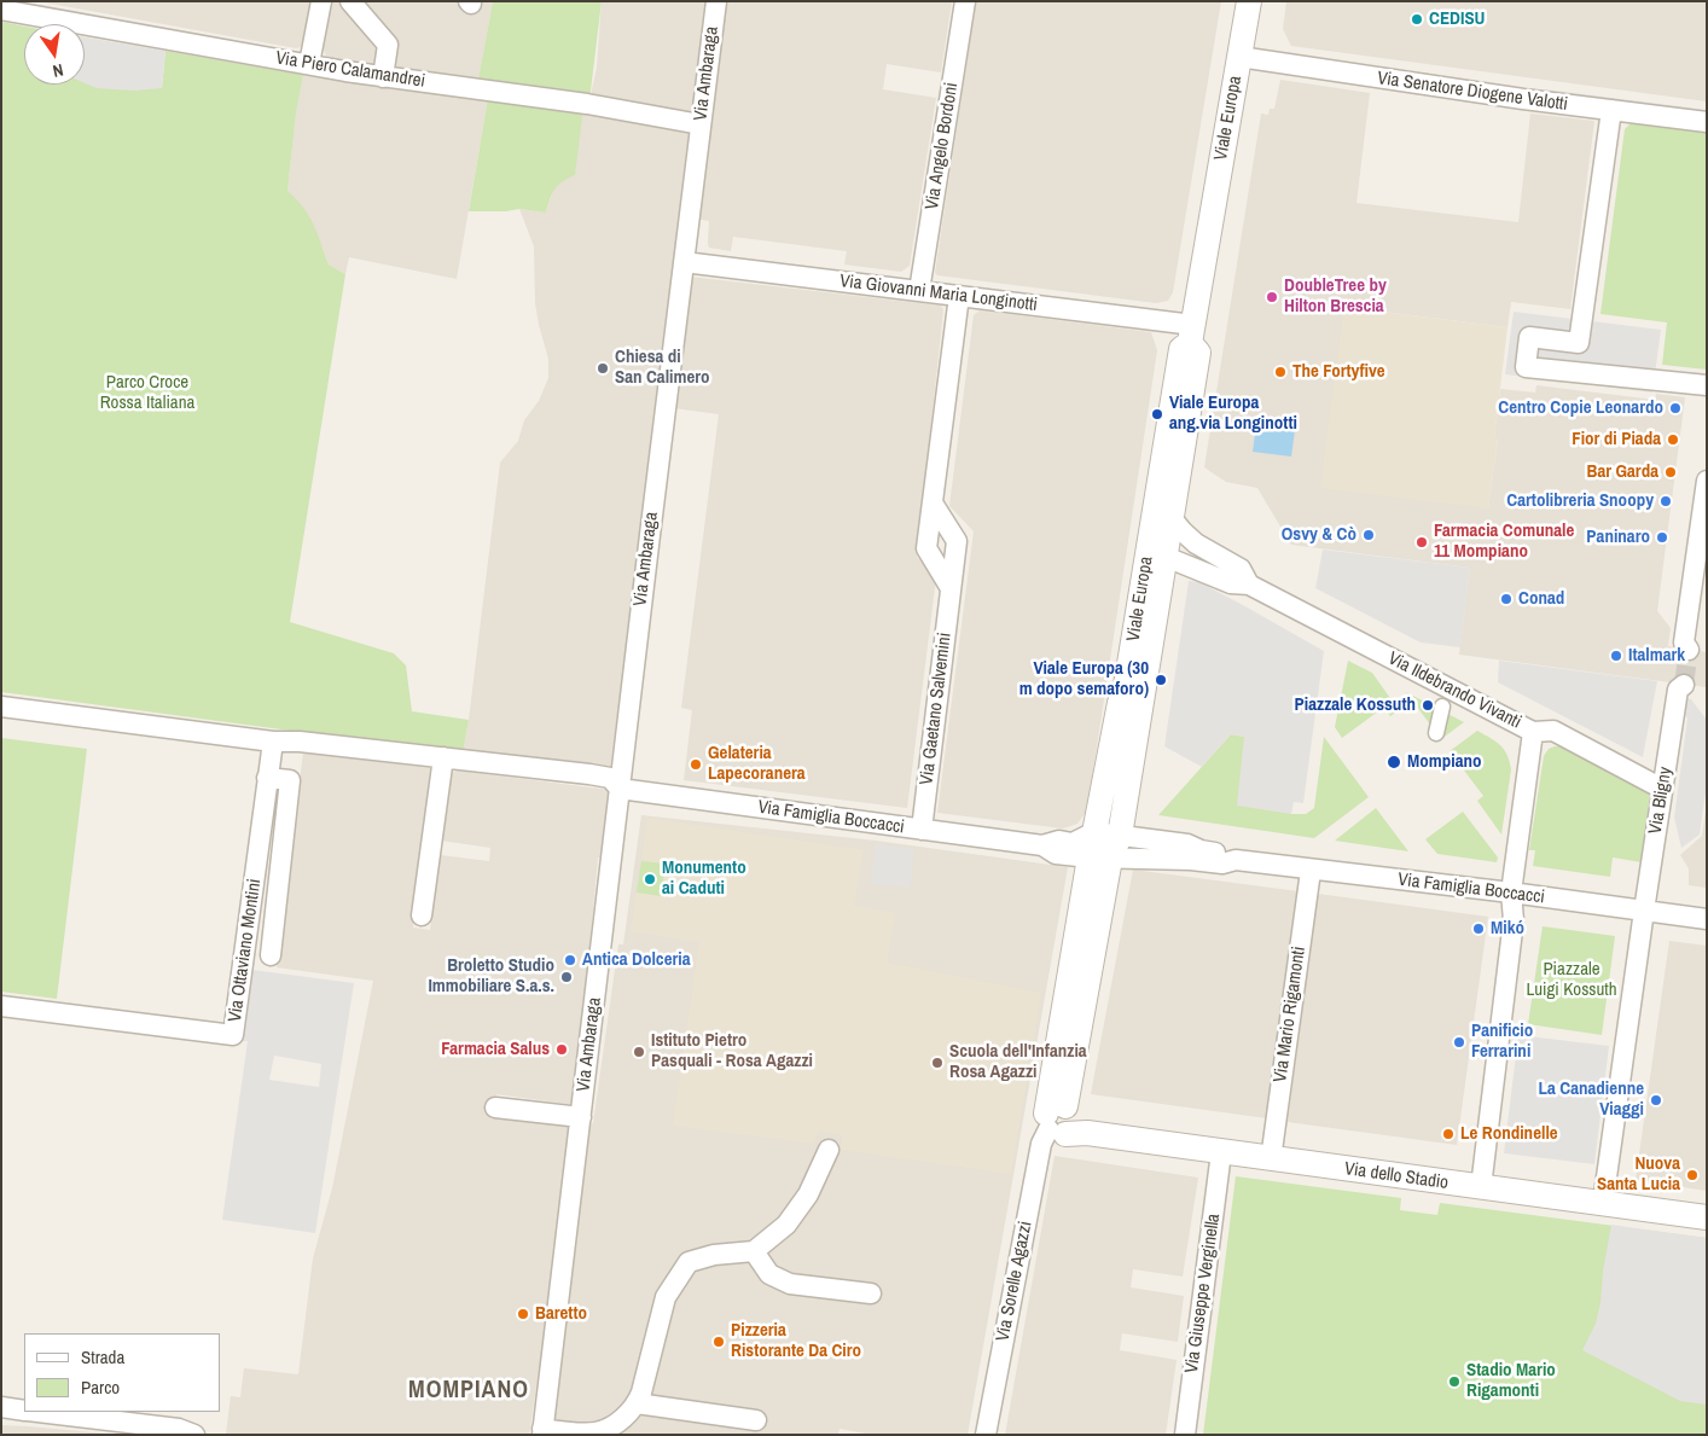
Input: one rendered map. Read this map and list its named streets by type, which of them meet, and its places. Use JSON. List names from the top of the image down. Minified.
{"streets":{"street":["Via Piero Calamandrei","Via Ambaraga","Via Senatore Diogene Valotti","Viale Europa","Via Angelo Bordoni","Via Giovanni Maria Longinotti","Via Ildebrando Vivanti","Via Gaetano Salvemini","Via Bligny","Via Famiglia Boccacci","Via Ottaviano Montini","Via Mario Rigamonti","Via dello Stadio","Via Sorelle Agazzi","Via Giuseppe Verginella"]},"crossings":[["Via Piero Calamandrei","Via Ambaraga"],["Via Ambaraga","Via Giovanni Maria Longinotti"],["Via Ambaraga","Via Famiglia Boccacci"],["Via Senatore Diogene Valotti","Viale Europa"],["Viale Europa","Via Giovanni Maria Longinotti"],["Viale Europa","Via Ildebrando Vivanti"],["Viale Europa","Via Famiglia Boccacci"],["Viale Europa","Via Sorelle Agazzi"],["Via Angelo Bordoni","Via Giovanni Maria Longinotti"],["Via Ildebrando Vivanti","Via Bligny"],["Via Gaetano Salvemini","Via Famiglia Boccacci"],["Via Bligny","Via Famiglia Boccacci"],["Via Famiglia Boccacci","Via Mario Rigamonti"],["Via Famiglia Boccacci","Via Sorelle Agazzi"],["Via Mario Rigamonti","Via dello Stadio"],["Via dello Stadio","Via Sorelle Agazzi"],["Via dello Stadio","Via Giuseppe Verginella"]],"districts":["MOMPIANO"],"parks":["Parco Croce Rossa Italiana","Piazzale Luigi Kossuth"],"places":["CEDISU","DoubleTree by Hilton Brescia","Chiesa di San Calimero","The Fortyfive","Centro Copie Leonardo","Viale Europa ang.via Longinotti","Fior di Piada","Bar Garda","Cartolibreria Snoopy","Osvy & Cò","Paninaro","Farmacia Comunale 11 Mompiano","Conad","Italmark","Viale Europa (30 m dopo semaforo)","Piazzale Kossuth","Mompiano","Gelateria Lapecoranera","Monumento ai Caduti","Mikó","Antica Dolceria","Broletto Studio Immobiliare S.a.s.","Panificio Ferrarini","Farmacia Salus","Istituto Pietro Pasquali - Rosa Agazzi","Scuola dell'Infanzia Rosa Agazzi","La Canadienne Viaggi","Le Rondinelle","Nuova Santa Lucia","Baretto","Pizzeria Ristorante Da Ciro","Stadio Mario Rigamonti"],"legend":["Strada","Parco"],"north":"bottom"}
